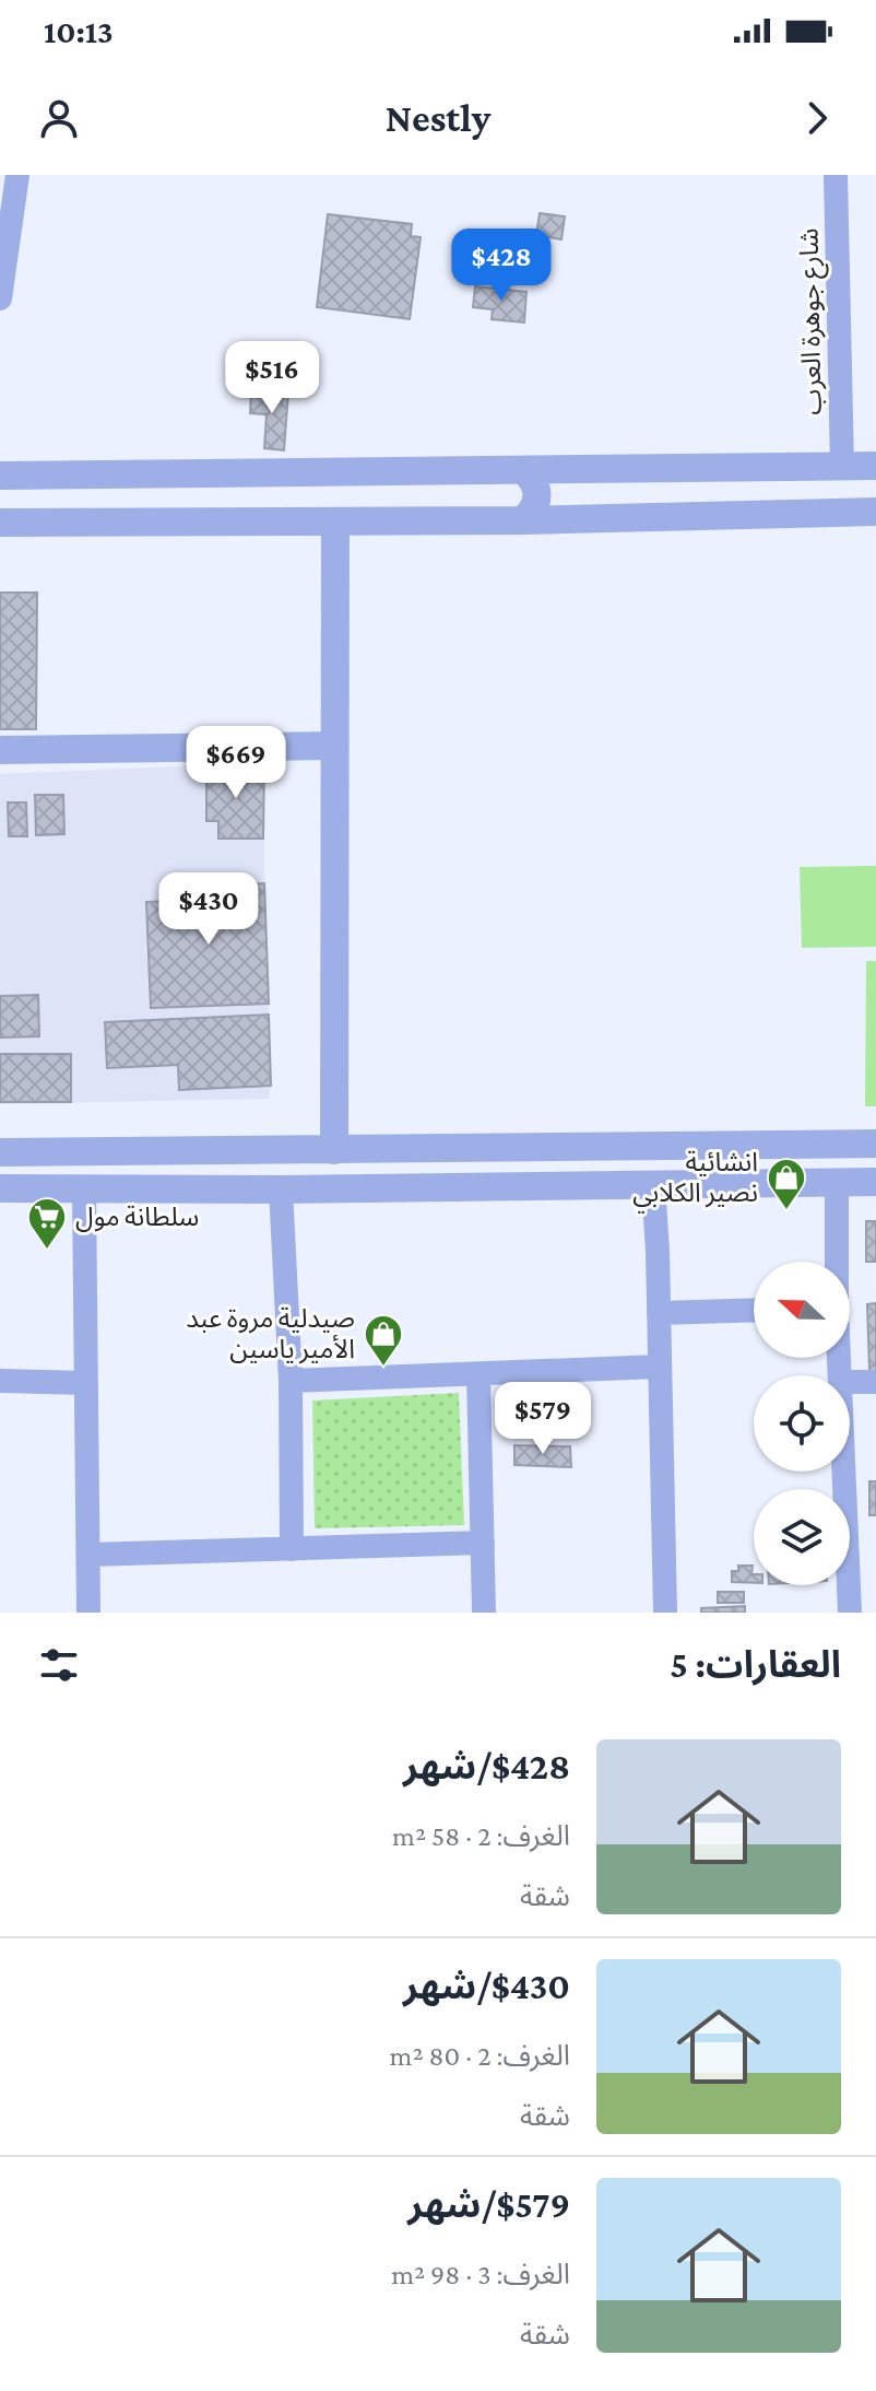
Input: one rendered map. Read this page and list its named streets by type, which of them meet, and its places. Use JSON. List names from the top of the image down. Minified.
{"streets":{"street":["شارع جوهرة العرب"]},"places":{"shop":["انشائية نصير الكلابي","صيدلية مروة عبد الأمير ياسين"],"supermarket":["سلطانة مول"]},"north":"left","page":{"status":"10:13","header":"Nestly","price":["$428","$516","$669","$430","$579"],"heading":"العقارات: 5","list":[{"name":"$428/شهر","note":"الغرف: 2 · 58 m² · شقة"},{"name":"$430/شهر","note":"الغرف: 2 · 80 m² · شقة"},{"name":"$579/شهر","note":"الغرف: 3 · 98 m² · شقة"}]}}
